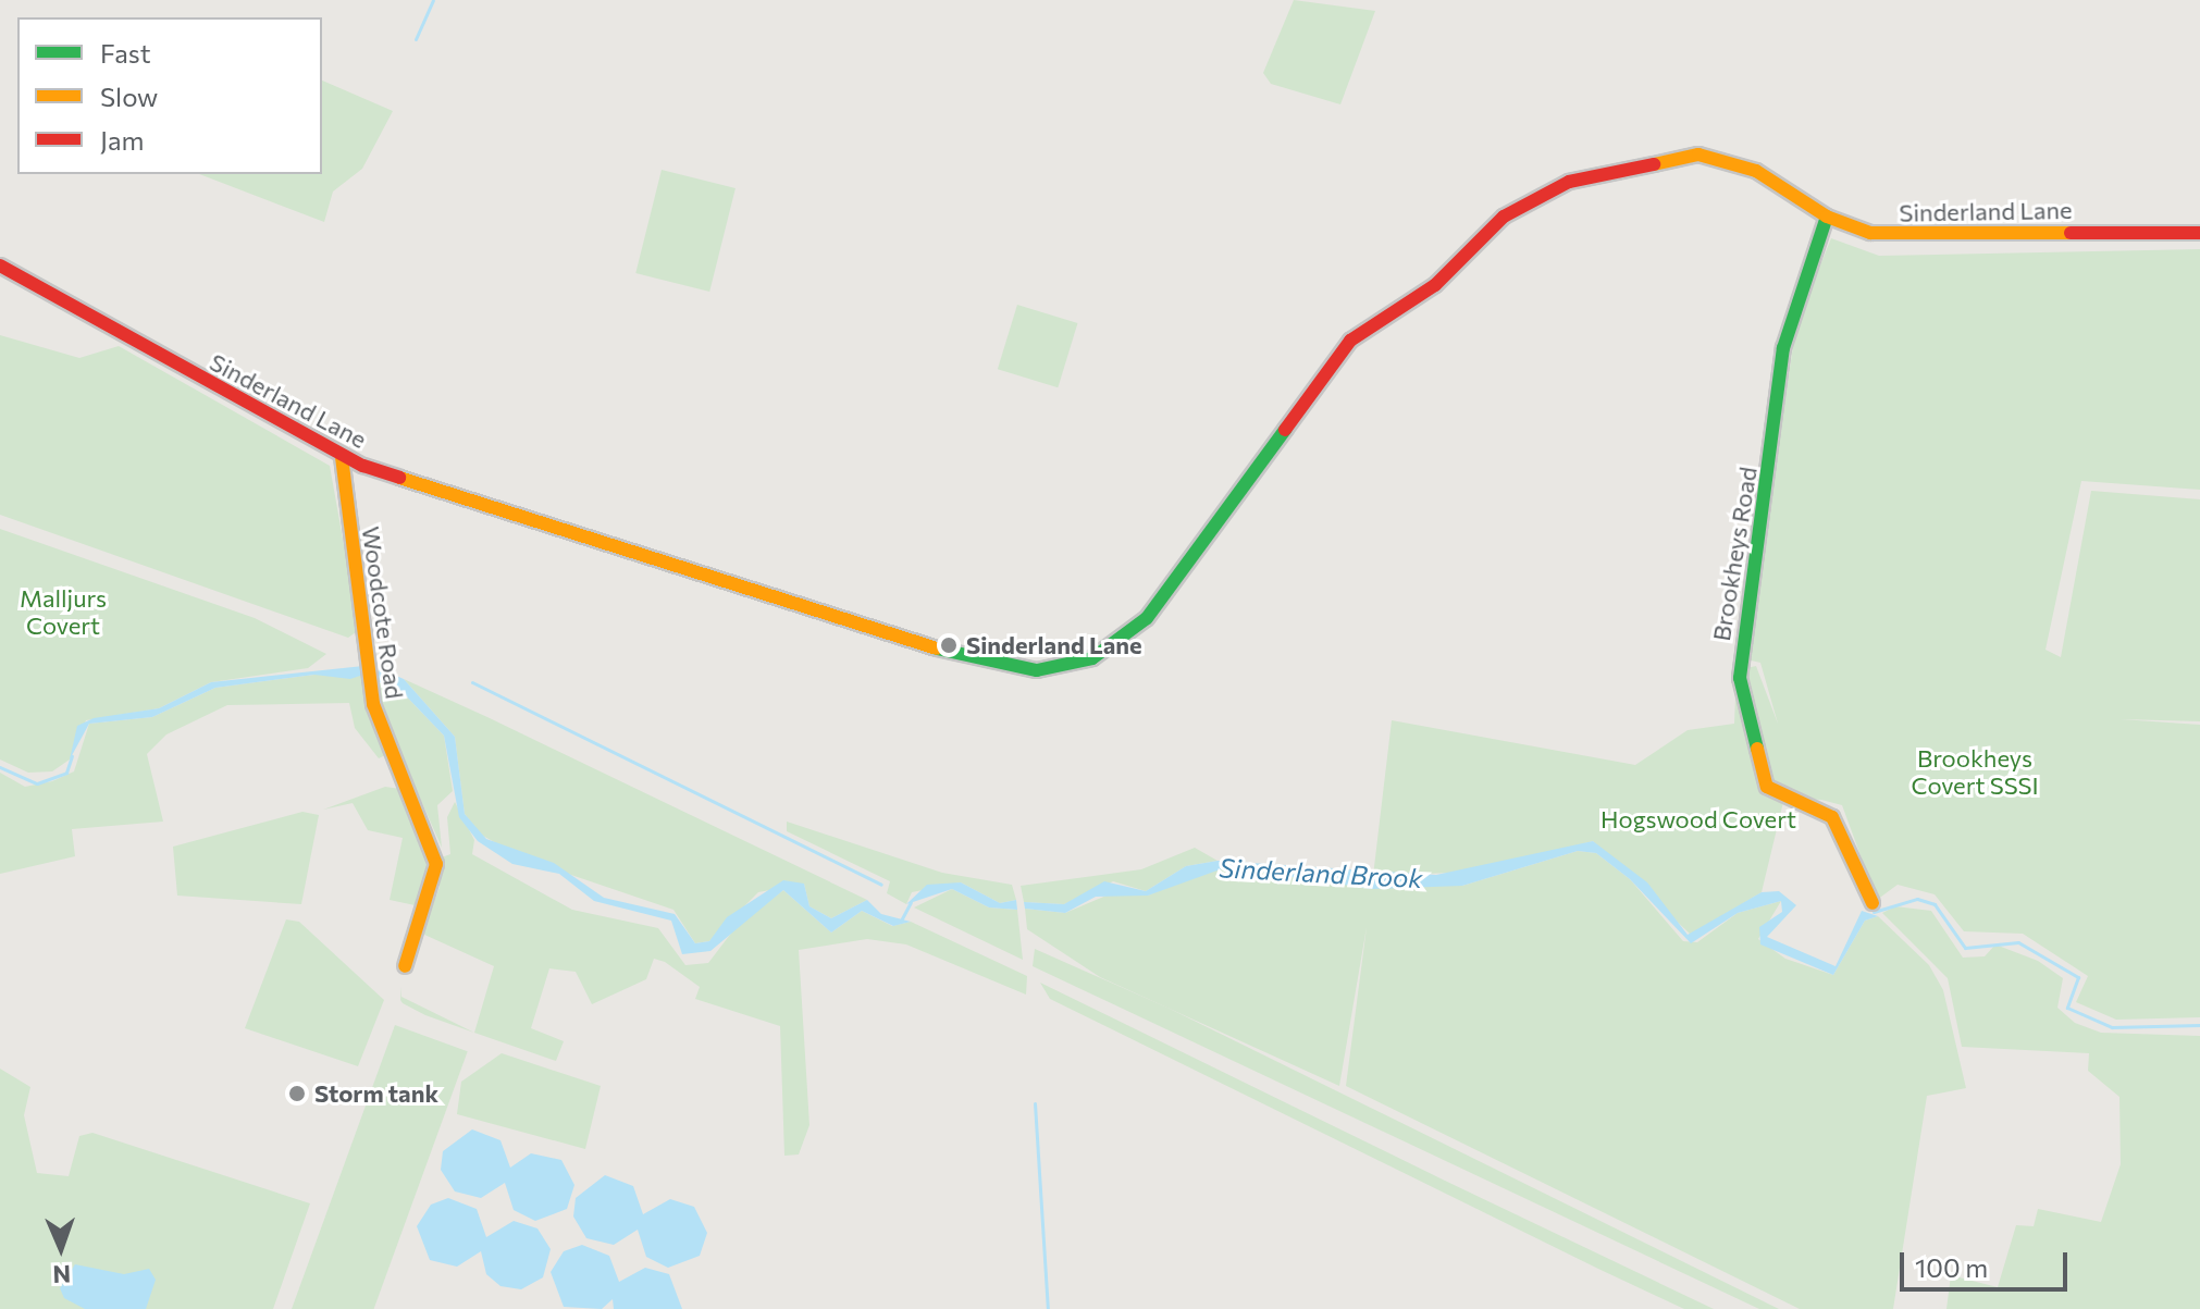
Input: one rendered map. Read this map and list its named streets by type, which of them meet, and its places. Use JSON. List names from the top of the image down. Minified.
{"streets":{"street":["Sinderland Lane","Brookheys Road","Woodcote Road"]},"crossings":[["Sinderland Lane","Brookheys Road"],["Sinderland Lane","Woodcote Road"]],"water":["Sinderland Brook"],"parks":["Malljurs Covert","Brookheys Covert SSSI","Hogswood Covert"],"places":["Sinderland Lane","Storm tank"],"legend":["Fast","Slow","Jam"],"scale_bar":"100 m","north":"bottom"}
